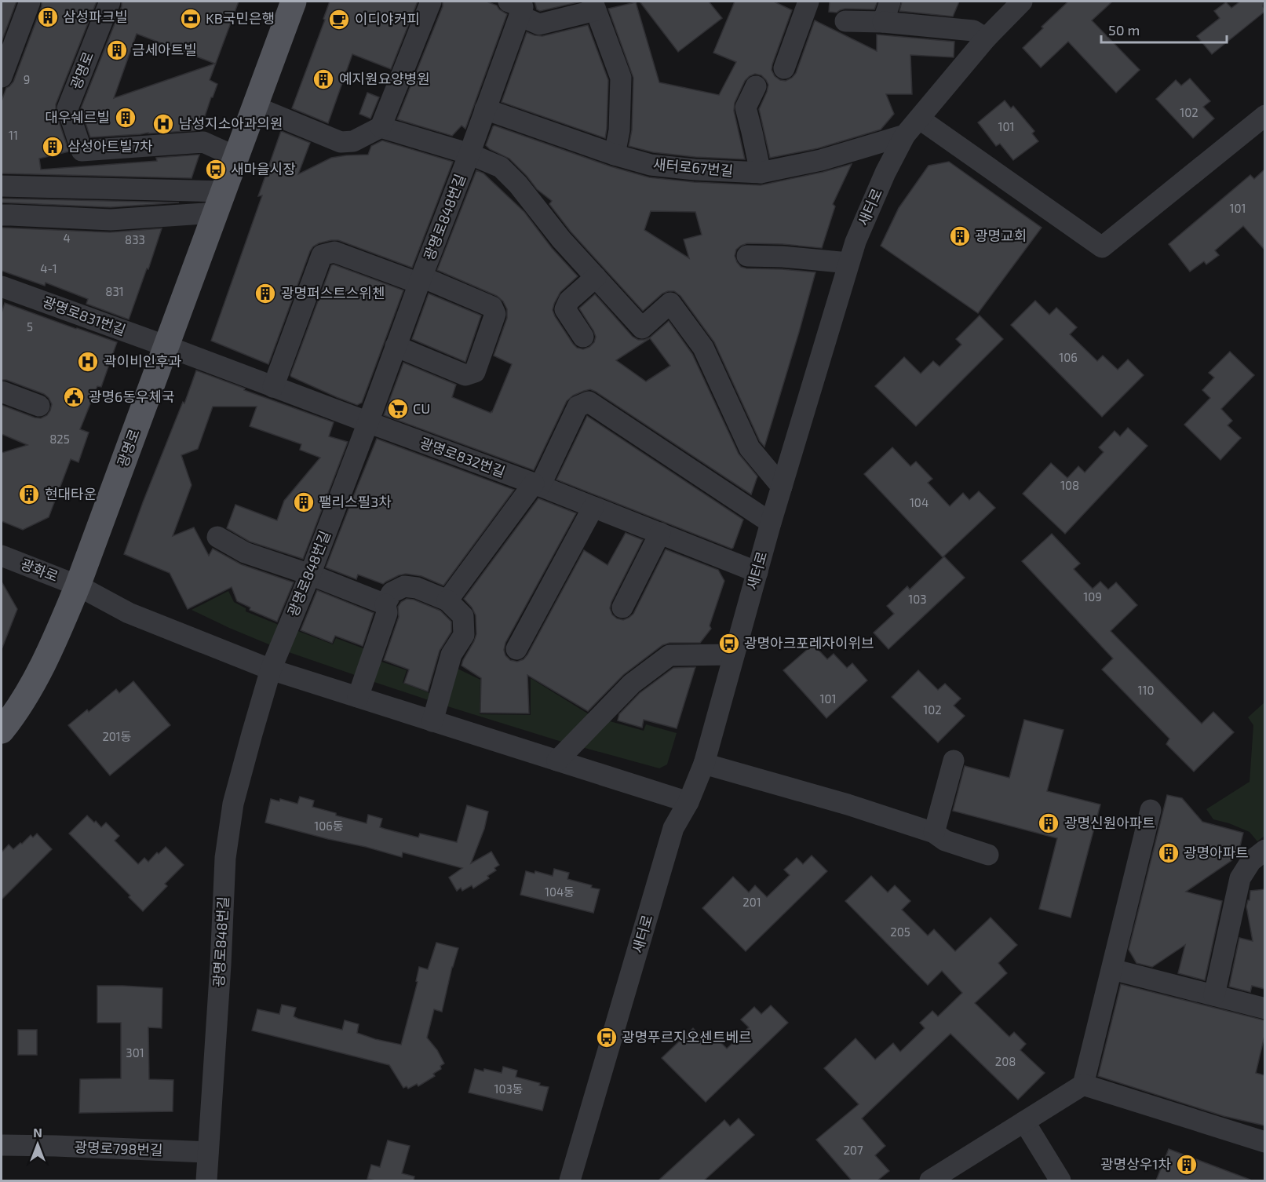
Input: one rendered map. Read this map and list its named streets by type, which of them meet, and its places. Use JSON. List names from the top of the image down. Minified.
{"streets":{"main road":["광명로"],"street":["새터로67번길","새터로","광명로848번길","광명로831번길","광명로832번길","광화로","광명로798번길"]},"crossings":[["광명로","광명로831번길"],["광명로","광명로832번길"],["광명로","광화로"],["새터로67번길","새터로"],["새터로67번길","광명로848번길"],["새터로","광명로832번길"],["새터로","광화로"],["광명로848번길","광명로832번길"],["광명로848번길","광화로"],["광명로848번길","광명로798번길"],["광명로831번길","광명로832번길"]],"places":{"building":["삼성파크빌","금세아트빌","예지원요양병원","대우쉐르빌","삼성아트빌7차","광명교회","광명퍼스트스위첸","현대타운","팰리스필3차","광명신원아파트","광명아파트","광명상우1차"],"bank":["KB국민은행"],"cafe":["이디야커피"],"hospital":["남성지소아과의원","곽이비인후과"],"bus stop":["새마을시장","광명아크포레자이위브","광명푸르지오센트베르"],"public building":["광명6동우체국"],"supermarket":["CU"]},"house_numbers":["9","102","101","11","101","4","833","4-1","831","5","106","825","108","104","109","103","110","101","102","201동","106동","104동","201","205","301","208","103동","207"],"scale_bar":"50 m","north":"top"}
